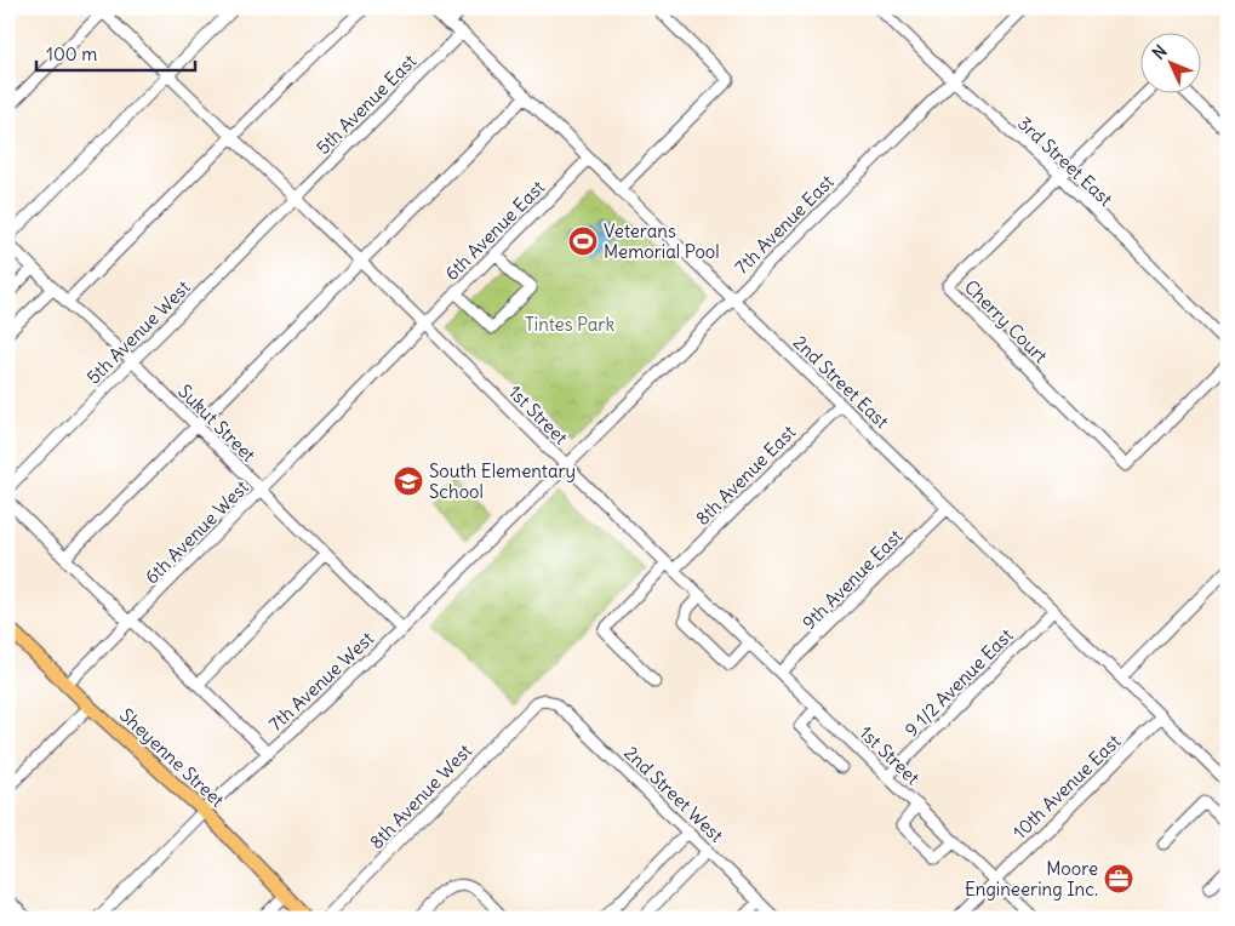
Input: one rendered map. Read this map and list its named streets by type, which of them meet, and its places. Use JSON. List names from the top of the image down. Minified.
{"streets":{"main road":["Sheyenne Street"],"street":["5th Avenue East","3rd Street East","7th Avenue East","6th Avenue East","Cherry Court","5th Avenue West","2nd Street East","1st Street","Sukut Street","8th Avenue East","6th Avenue West","9th Avenue East","7th Avenue West","9 1/2 Avenue East","10th Avenue East","2nd Street West","8th Avenue West"]},"crossings":[["5th Avenue East","5th Avenue West"],["5th Avenue East","2nd Street East"],["5th Avenue East","1st Street"],["3rd Street East","7th Avenue East"],["3rd Street East","Cherry Court"],["7th Avenue East","2nd Street East"],["7th Avenue East","1st Street"],["7th Avenue East","7th Avenue West"],["6th Avenue East","2nd Street East"],["6th Avenue East","1st Street"],["6th Avenue East","6th Avenue West"],["5th Avenue West","1st Street"],["5th Avenue West","Sukut Street"],["2nd Street East","8th Avenue East"],["2nd Street East","9th Avenue East"],["2nd Street East","9 1/2 Avenue East"],["2nd Street East","10th Avenue East"],["1st Street","8th Avenue East"],["1st Street","6th Avenue West"],["1st Street","9th Avenue East"],["1st Street","7th Avenue West"],["1st Street","9 1/2 Avenue East"],["1st Street","10th Avenue East"],["Sukut Street","6th Avenue West"],["Sukut Street","7th Avenue West"],["6th Avenue West","Sheyenne Street"],["7th Avenue West","Sheyenne Street"],["2nd Street West","8th Avenue West"]],"parks":["Tintes Park"],"places":{"sports":["Veterans Memorial Pool"],"school or university":["South Elementary School"],"office":["Moore Engineering Inc."]},"scale_bar":"100 m","north":"top left"}
